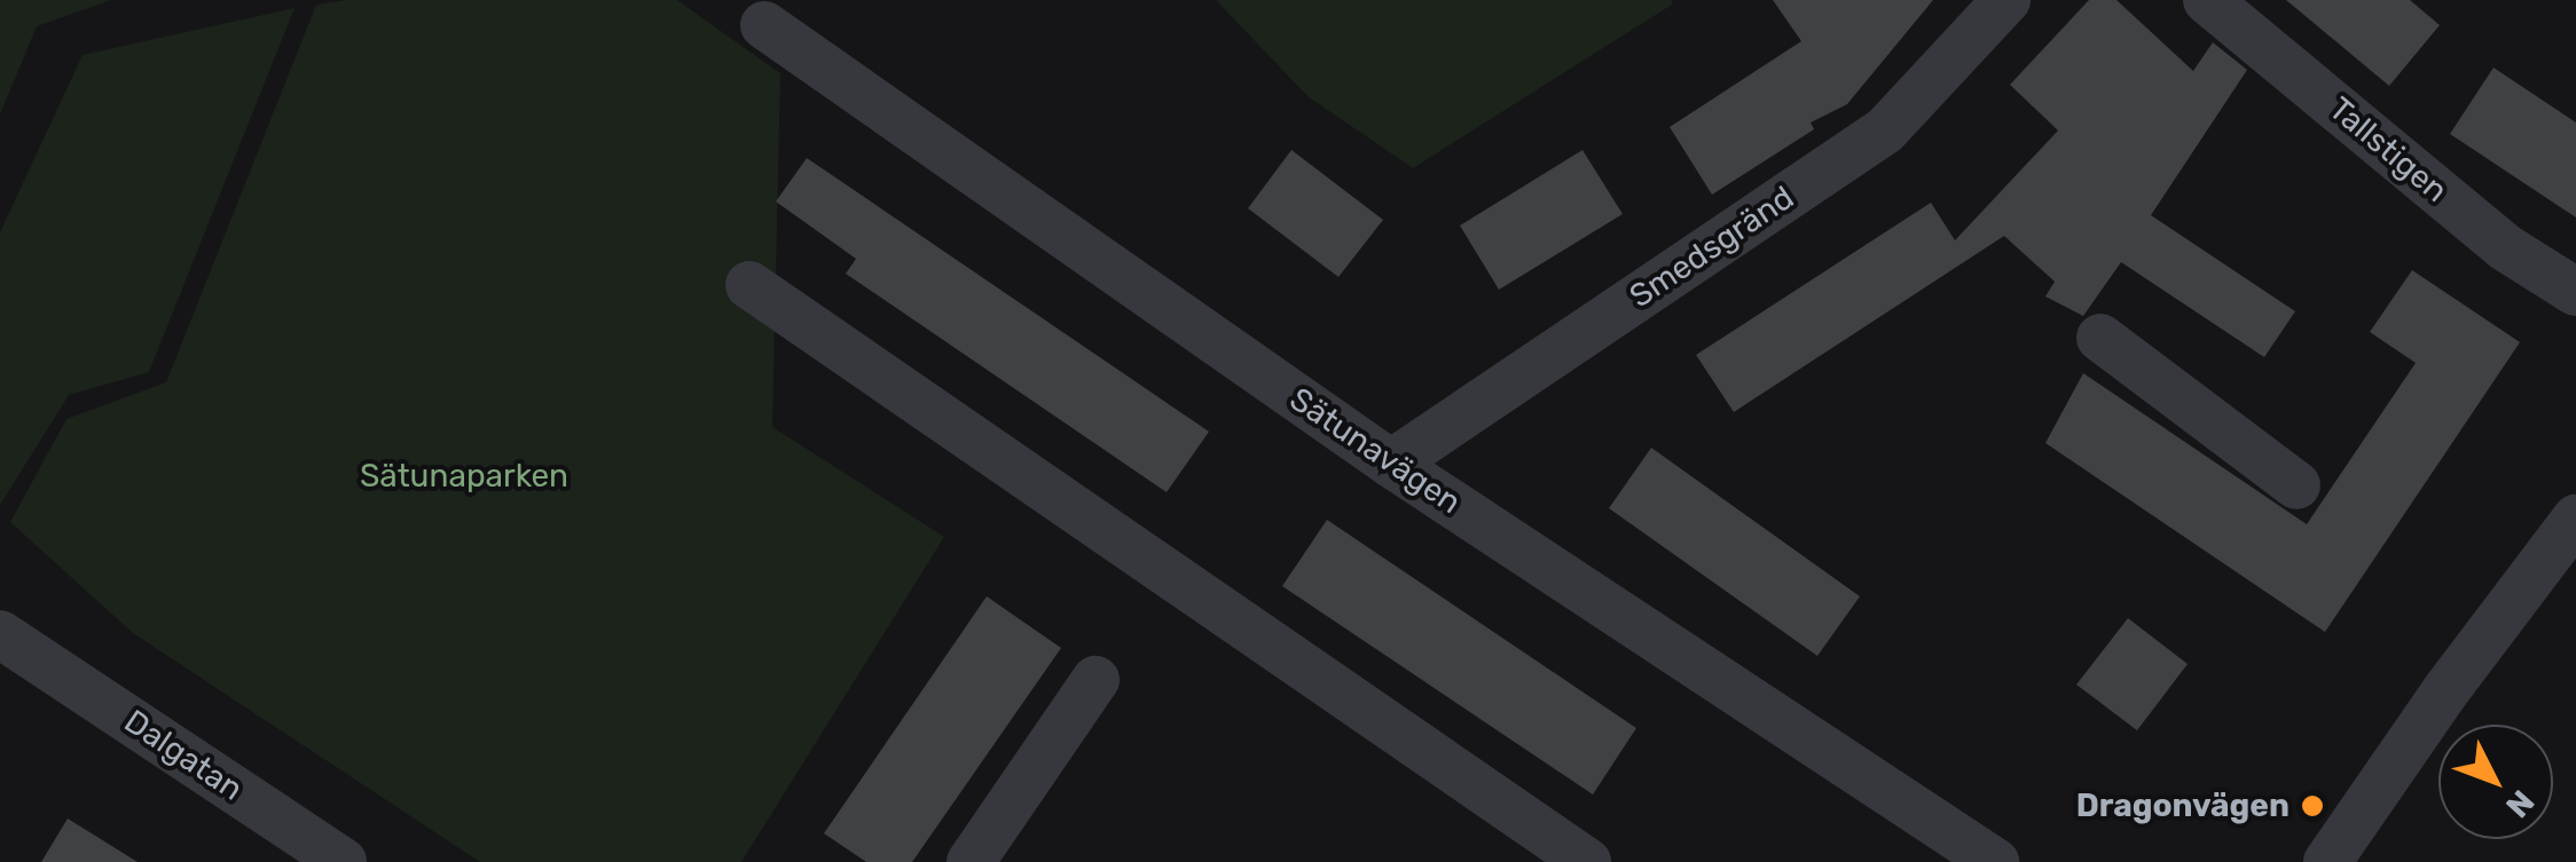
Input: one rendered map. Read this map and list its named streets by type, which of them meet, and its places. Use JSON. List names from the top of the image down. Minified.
{"streets":{"street":["Tallstigen","Smedsgränd","Sätunavägen","Dalgatan"]},"crossings":[["Smedsgränd","Sätunavägen"]],"parks":["Sätunaparken"],"places":["Dragonvägen"],"north":"bottom right"}
